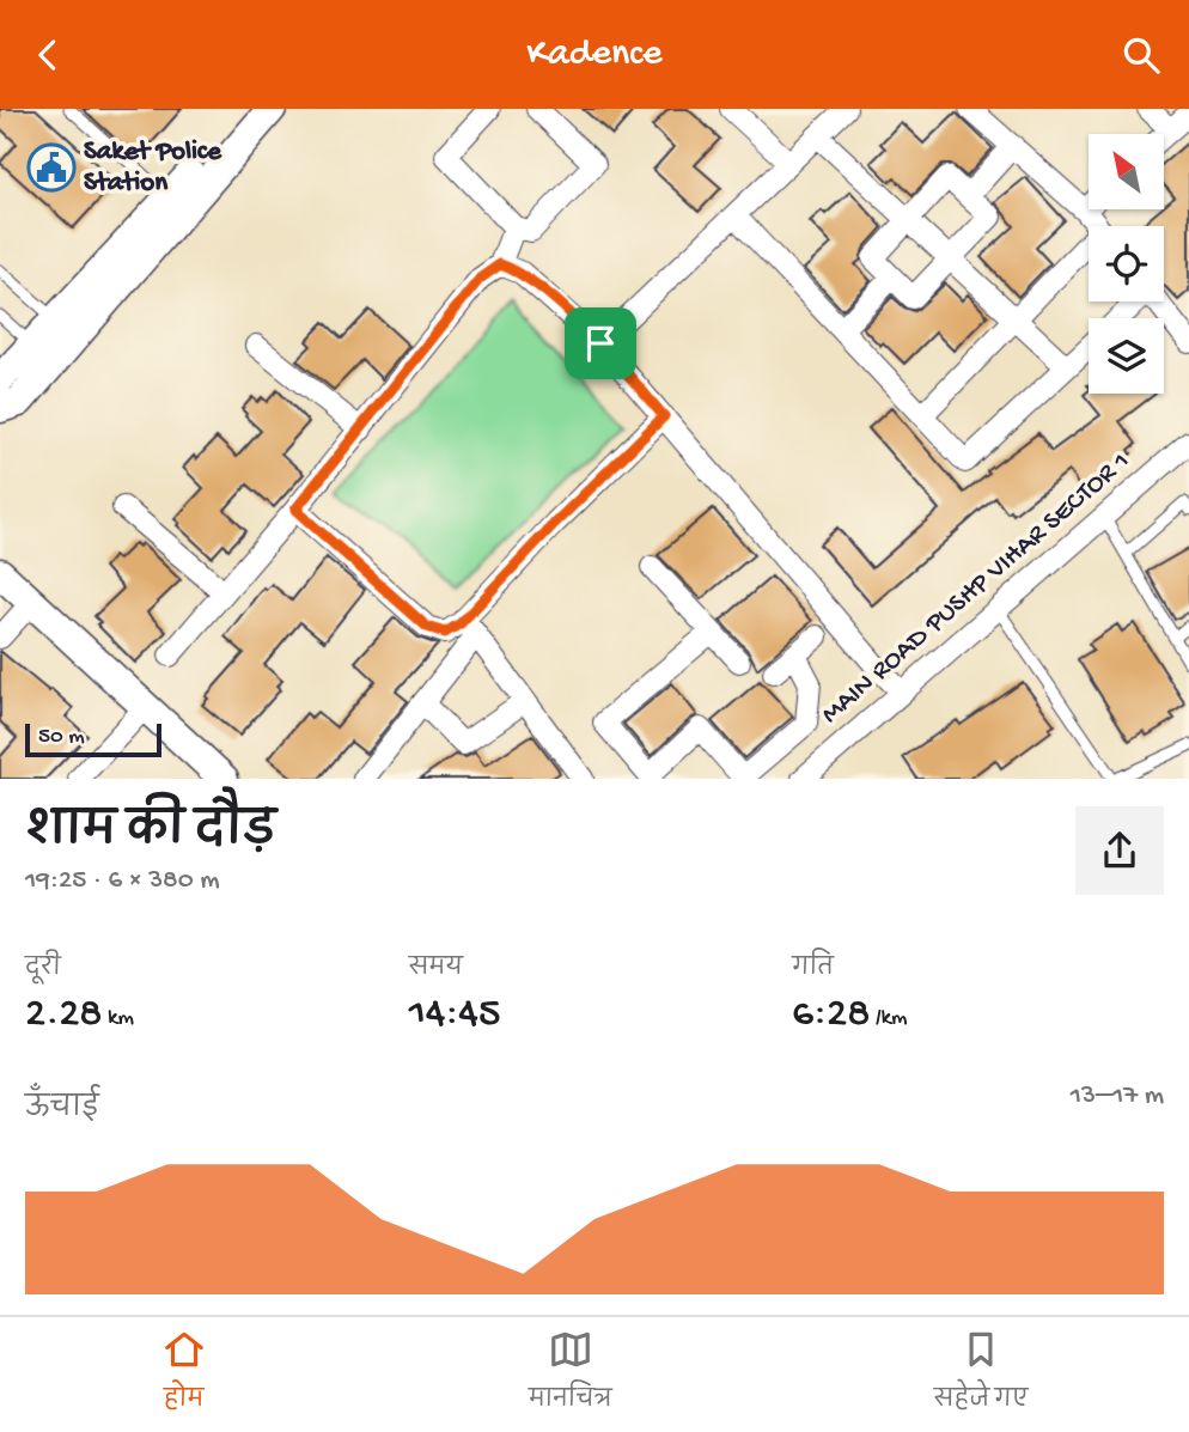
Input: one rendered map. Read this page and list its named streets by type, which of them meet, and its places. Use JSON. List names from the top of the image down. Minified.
{"streets":{"street":["MAIN ROAD PUSHP VIHAR SECTOR 1"]},"places":{"public building":["Saket Police Station"]},"scale_bar":"50 m","north":"top left","page":{"header":"Kadence","scale":"50 m","heading":["शाम की दौड़","19:25 · 6 × 380 m"],"stats":[["दूरी","2.28 km"],["समय","14:45"],["गति","6:28 /km"]],"chart":["ऊँचाई","13–17 m"],"tabs":["होम","मानचित्र","सहेजे गए"]}}
